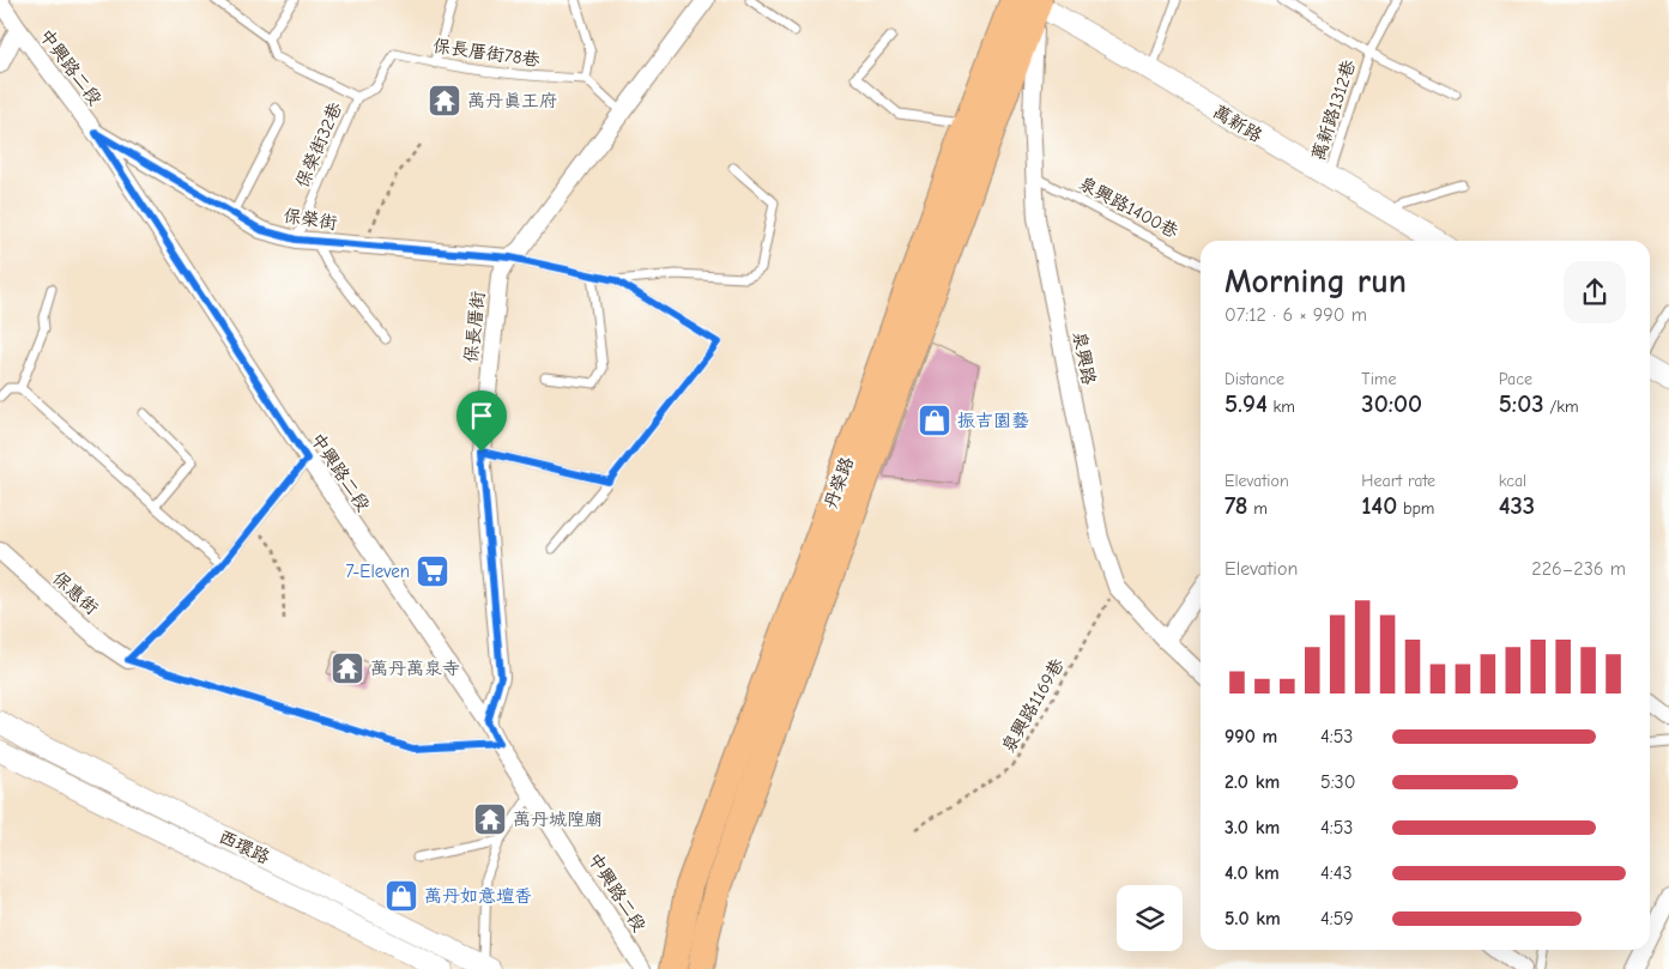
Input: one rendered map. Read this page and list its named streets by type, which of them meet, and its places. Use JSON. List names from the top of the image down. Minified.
{"streets":{"main road":["丹榮路"],"street":["中興路二段","萬新路","保榮街","保長厝街","泉興路","保惠街","西環路"],"lane":["保長厝街78巷","萬新路1312巷","保榮街32巷","泉興路1400巷"],"path":["泉興路1169巷"]},"crossings":[["保長厝街78巷","保榮街32巷"],["中興路二段","保榮街"],["中興路二段","保長厝街"],["萬新路1312巷","萬新路"],["萬新路","泉興路"],["萬新路","丹榮路"],["保榮街32巷","保榮街"],["泉興路1400巷","泉興路"],["保榮街","保長厝街"],["泉興路","丹榮路"],["泉興路","泉興路1169巷"]],"places":{"temple":["萬丹真王府","萬丹萬泉寺","萬丹城隍廟"],"shop":["振吉園藝","萬丹如意壇香"],"supermarket":["7-Eleven"]},"page":{"heading":["Morning run","07:12 · 6 × 990 m"],"stats":[["Distance","5.94 km"],["Time","30:00"],["Pace","5:03 /km"],["Elevation","78 m"],["Heart rate","140 bpm"],["kcal","433"]],"chart":["Elevation","226–236 m"],"list":[{"name":"990 m","note":"4:53"},{"name":"2.0 km","note":"5:30"},{"name":"3.0 km","note":"4:53"},{"name":"4.0 km","note":"4:43"},{"name":"5.0 km","note":"4:59"}]}}
